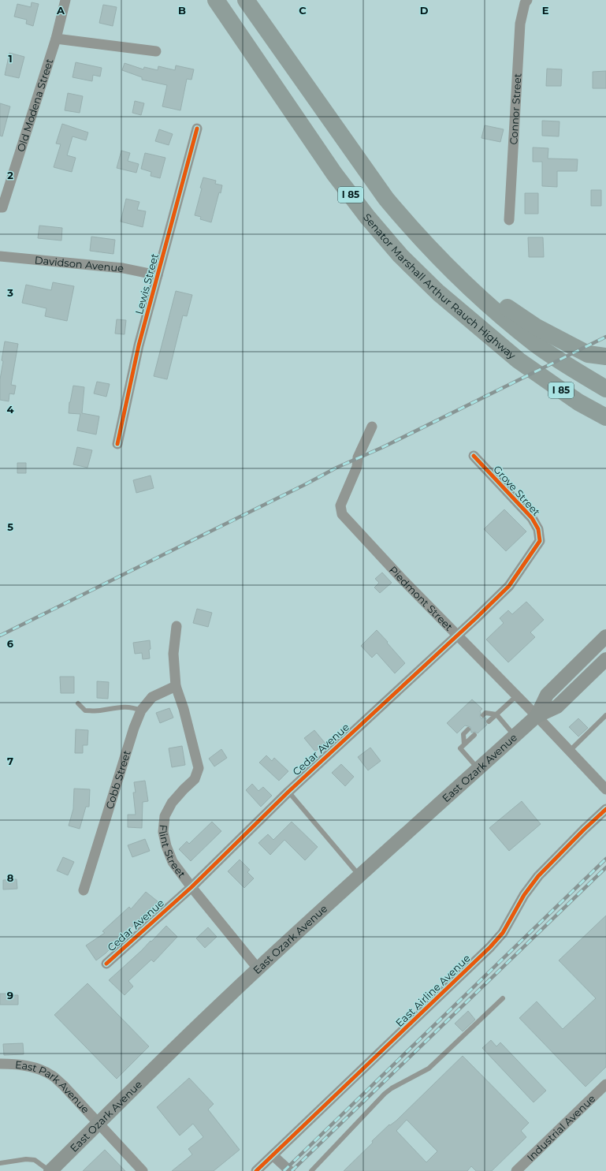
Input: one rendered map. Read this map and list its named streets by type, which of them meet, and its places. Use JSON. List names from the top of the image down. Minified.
{"streets":{"highway":["I 85","Senator Marshall Arthur Rauch Highway"],"main road":["East Ozark Avenue"],"street":["Old Modena Street","Connor Street","Davidson Avenue","Lewis Street","Grove Street","Piedmont Street","Cedar Avenue","Cobb Street","Flint Street","East Airline Avenue","East Park Avenue","Industrial Avenue"]},"crossings":[["Davidson Avenue","Lewis Street"],["Grove Street","Cedar Avenue"],["Piedmont Street","Cedar Avenue"],["Piedmont Street","East Ozark Avenue"],["Cedar Avenue","Flint Street"],["East Ozark Avenue","Flint Street"],["East Ozark Avenue","East Park Avenue"],["Cobb Street","Flint Street"]],"grid":{"columns":["A","B","C","D","E"],"rows":["1","2","3","4","5","6","7","8","9"]}}
